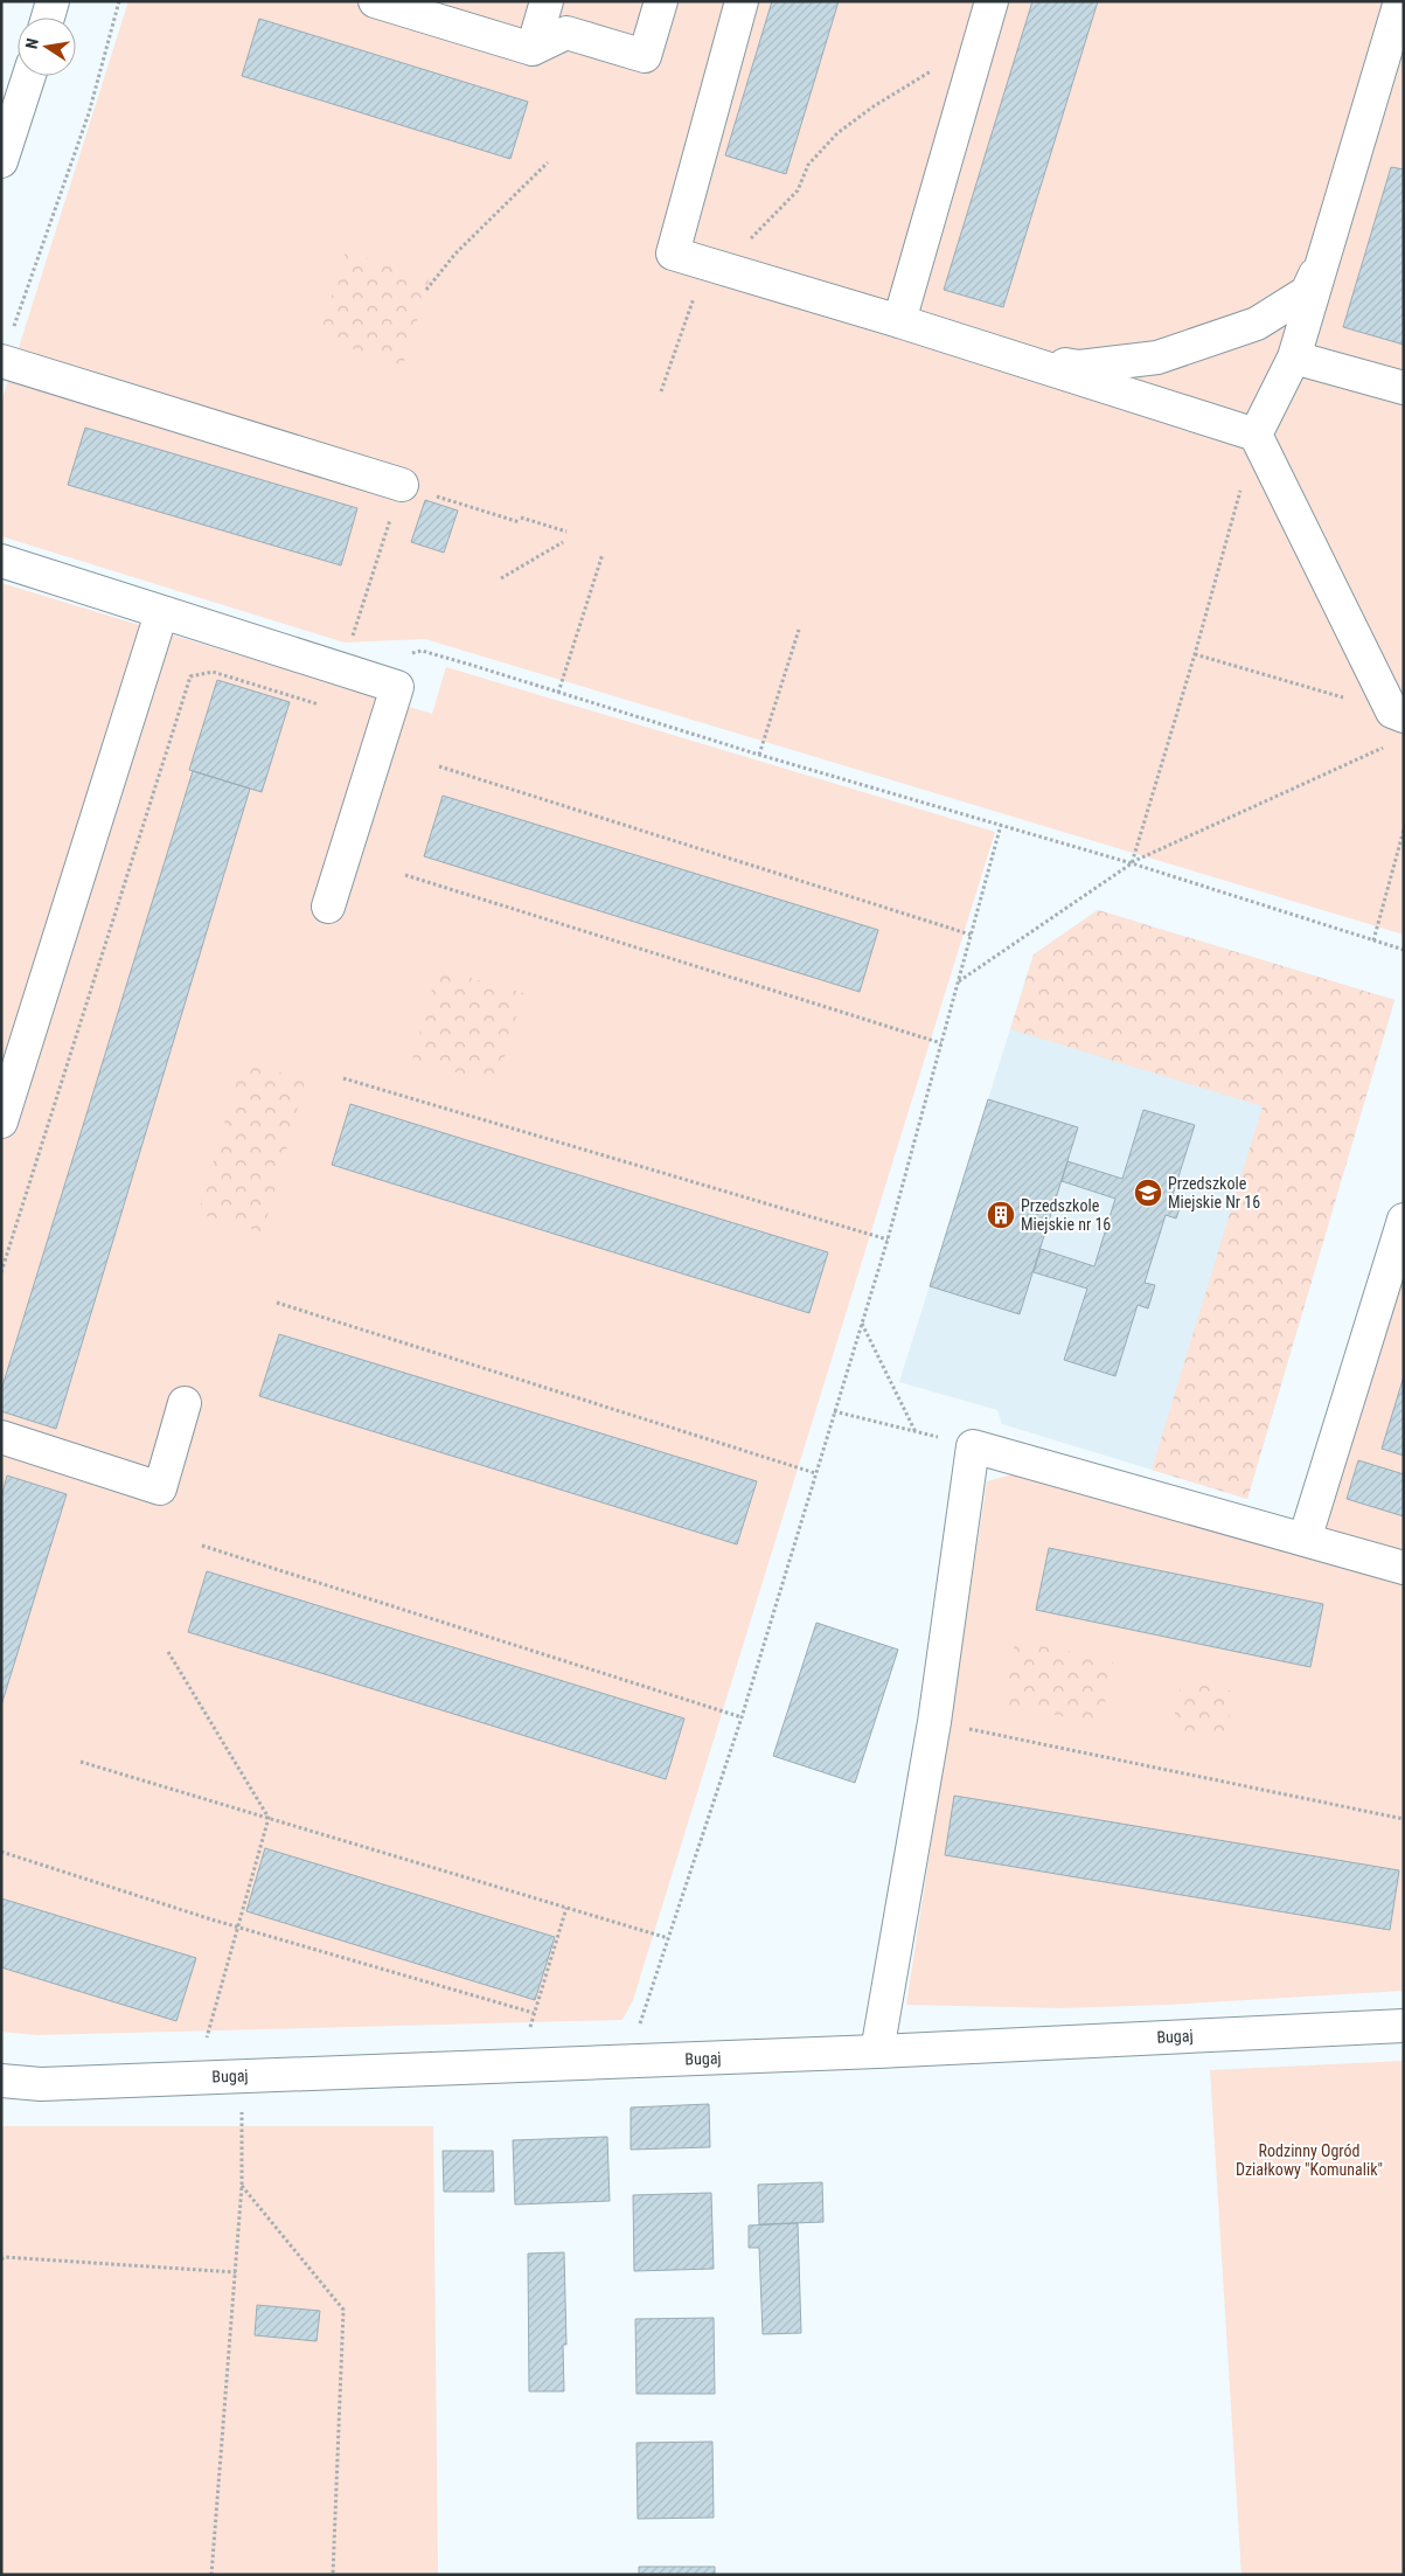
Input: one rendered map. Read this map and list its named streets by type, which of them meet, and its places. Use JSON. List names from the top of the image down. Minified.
{"streets":{"street":["Bugaj"]},"parks":["Rodzinny Ogród Działkowy \"Komunalik\""],"places":{"school or university":["Przedszkole Miejskie Nr 16"],"building":["Przedszkole Miejskie nr 16"]},"north":"left"}
